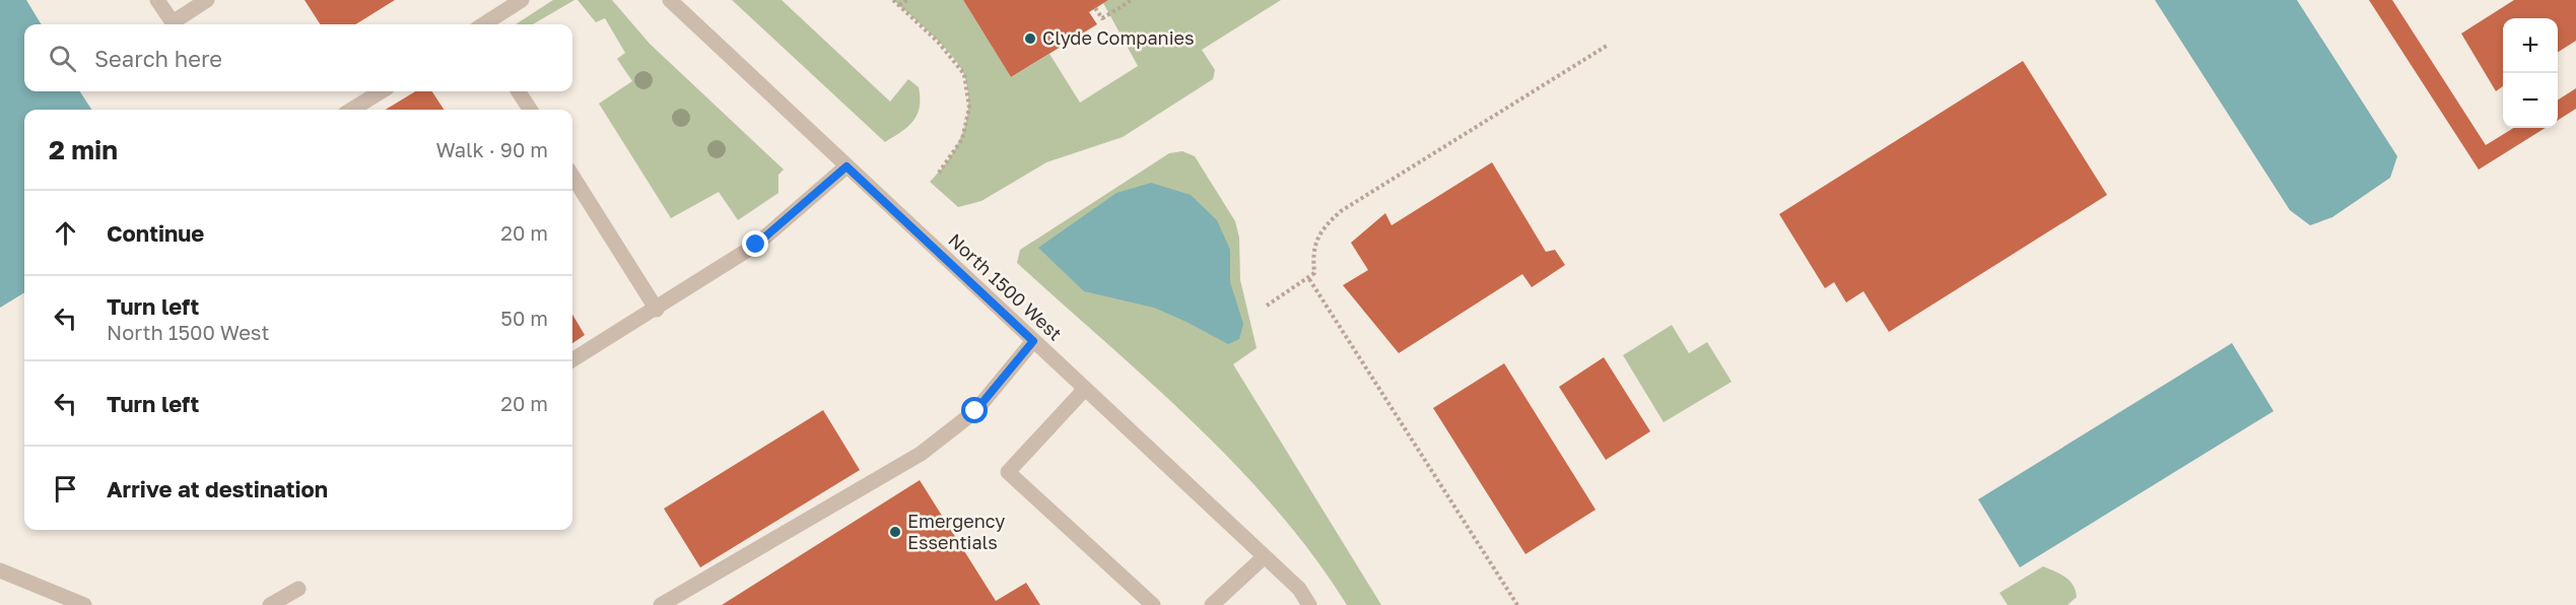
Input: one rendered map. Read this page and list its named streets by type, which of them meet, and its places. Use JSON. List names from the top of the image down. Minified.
{"streets":{"street":["North 1500 West"]},"places":["Clyde Companies","Emergency Essentials"],"page":{"map_buttons":["+","−"],"search":"Search here","heading":["2 min","Walk · 90 m"],"list":[["Continue","20 m"],["Turn left","North 1500 West","50 m"],["Turn left","20 m"],"Arrive at destination"]}}
